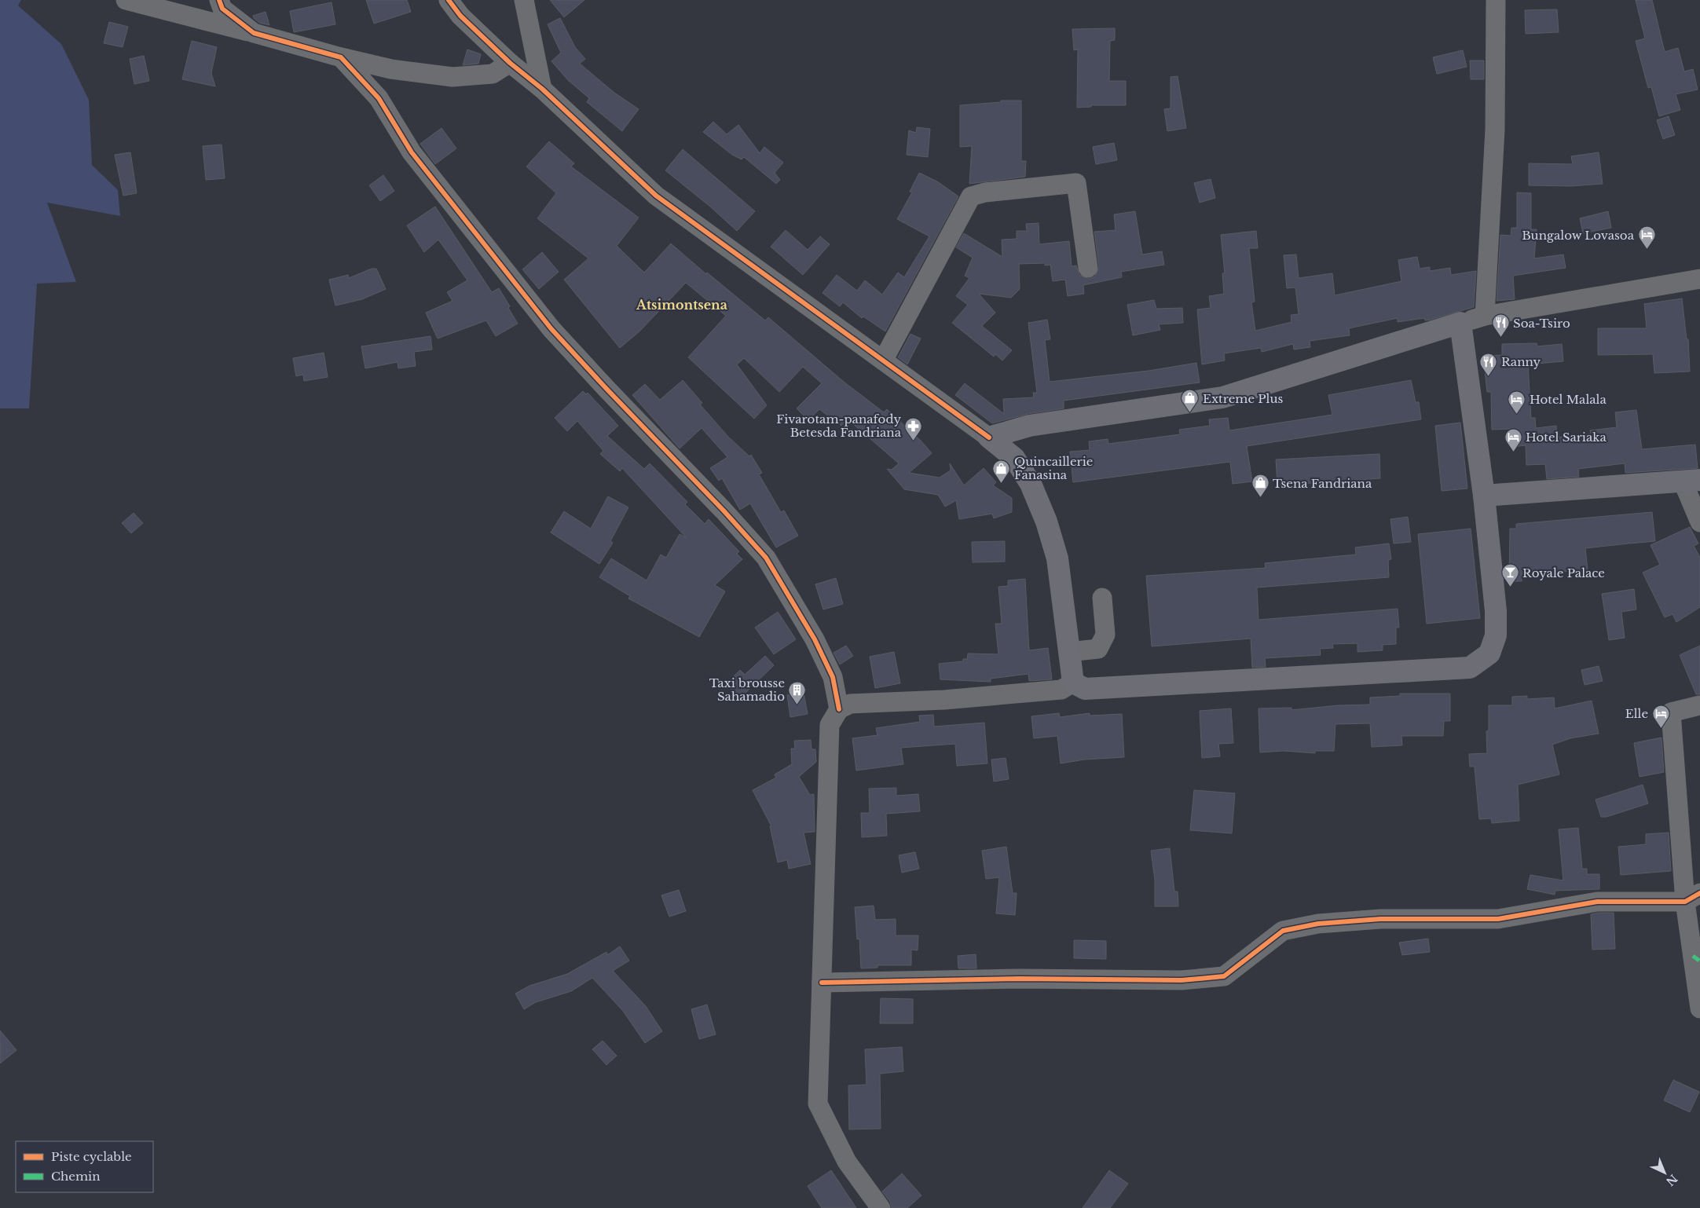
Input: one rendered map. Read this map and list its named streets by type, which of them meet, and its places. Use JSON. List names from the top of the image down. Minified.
{"districts":["Atsimontsena"],"places":{"hotel":["Bungalow Lovasoa","Hotel Malala","Hotel Sariaka","Elle"],"restaurant":["Soa-Tsiro","Ranny"],"shop":["Extreme Plus","Quincaillerie Fanasina","Tsena Fandriana"],"pharmacy":["Fivarotam-panafody Betesda Fandriana"],"bar":["Royale Palace"],"building":["Taxi brousse Sahamadio"]},"legend":["Piste cyclable","Chemin"],"north":"bottom right"}
